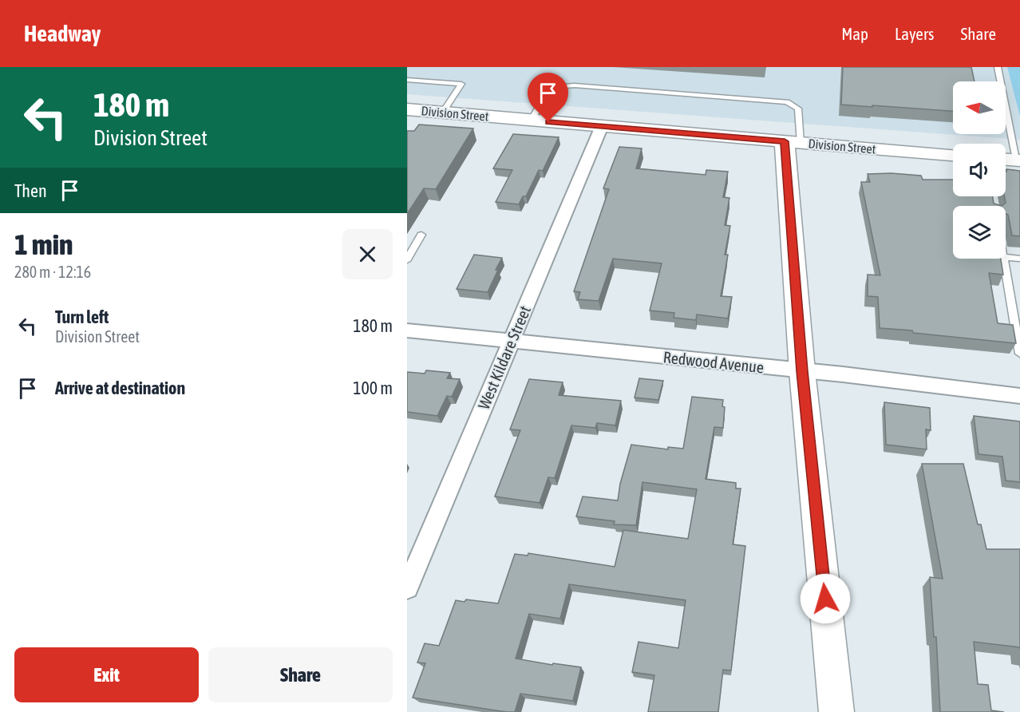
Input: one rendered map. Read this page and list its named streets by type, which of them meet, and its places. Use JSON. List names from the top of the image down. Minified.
{"streets":{"main road":["Division Street"],"street":["West Kildare Street","Redwood Avenue"]},"crossings":[["Division Street","West Kildare Street"],["West Kildare Street","Redwood Avenue"]],"north":"left","page":{"header":"Headway","nav":["Map","Layers","Share"],"turn":["180 m","Division Street"],"then":"Then","heading":["1 min","280 m · 12:16"],"list":[{"name":"Turn left","note":"Division Street","value":"180 m"},{"name":"Arrive at destination","value":"100 m"}],"buttons":["Exit","Share"]}}
